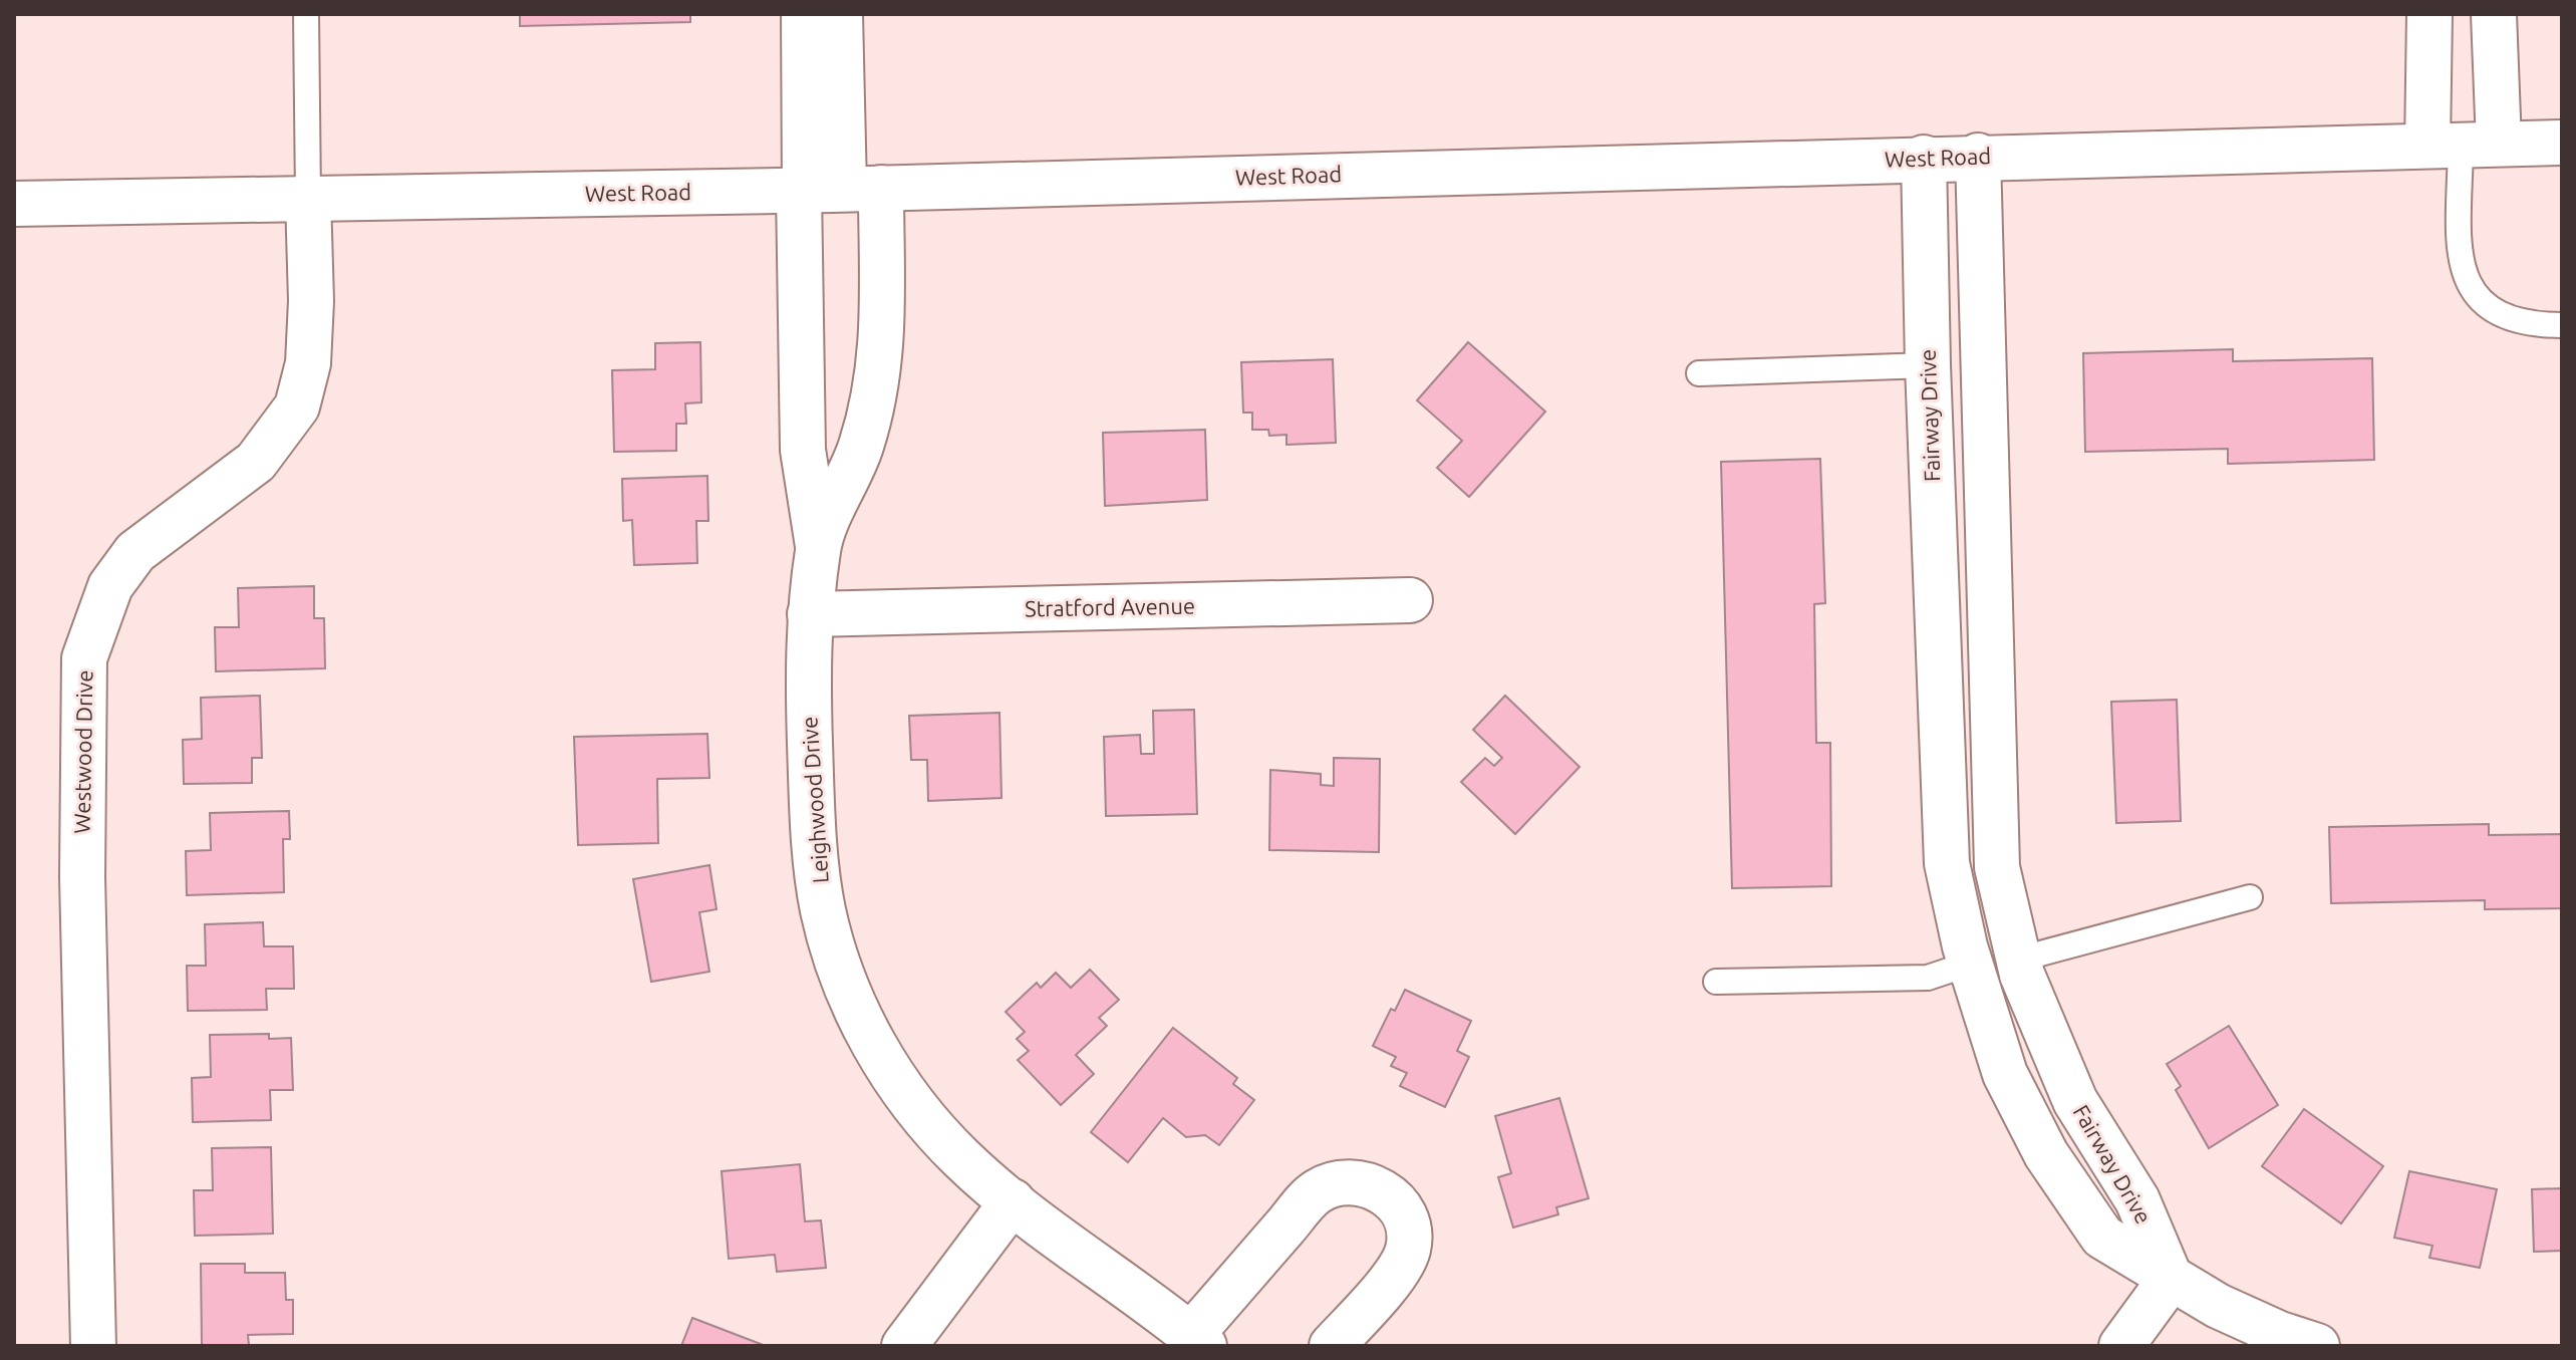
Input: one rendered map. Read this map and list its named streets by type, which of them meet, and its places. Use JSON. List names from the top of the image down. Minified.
{"streets":{"street":["West Road","Fairway Drive","Stratford Avenue","Westwood Drive","Leighwood Drive"]},"crossings":[["West Road","Fairway Drive"],["West Road","Westwood Drive"],["West Road","Leighwood Drive"],["Stratford Avenue","Leighwood Drive"]]}
